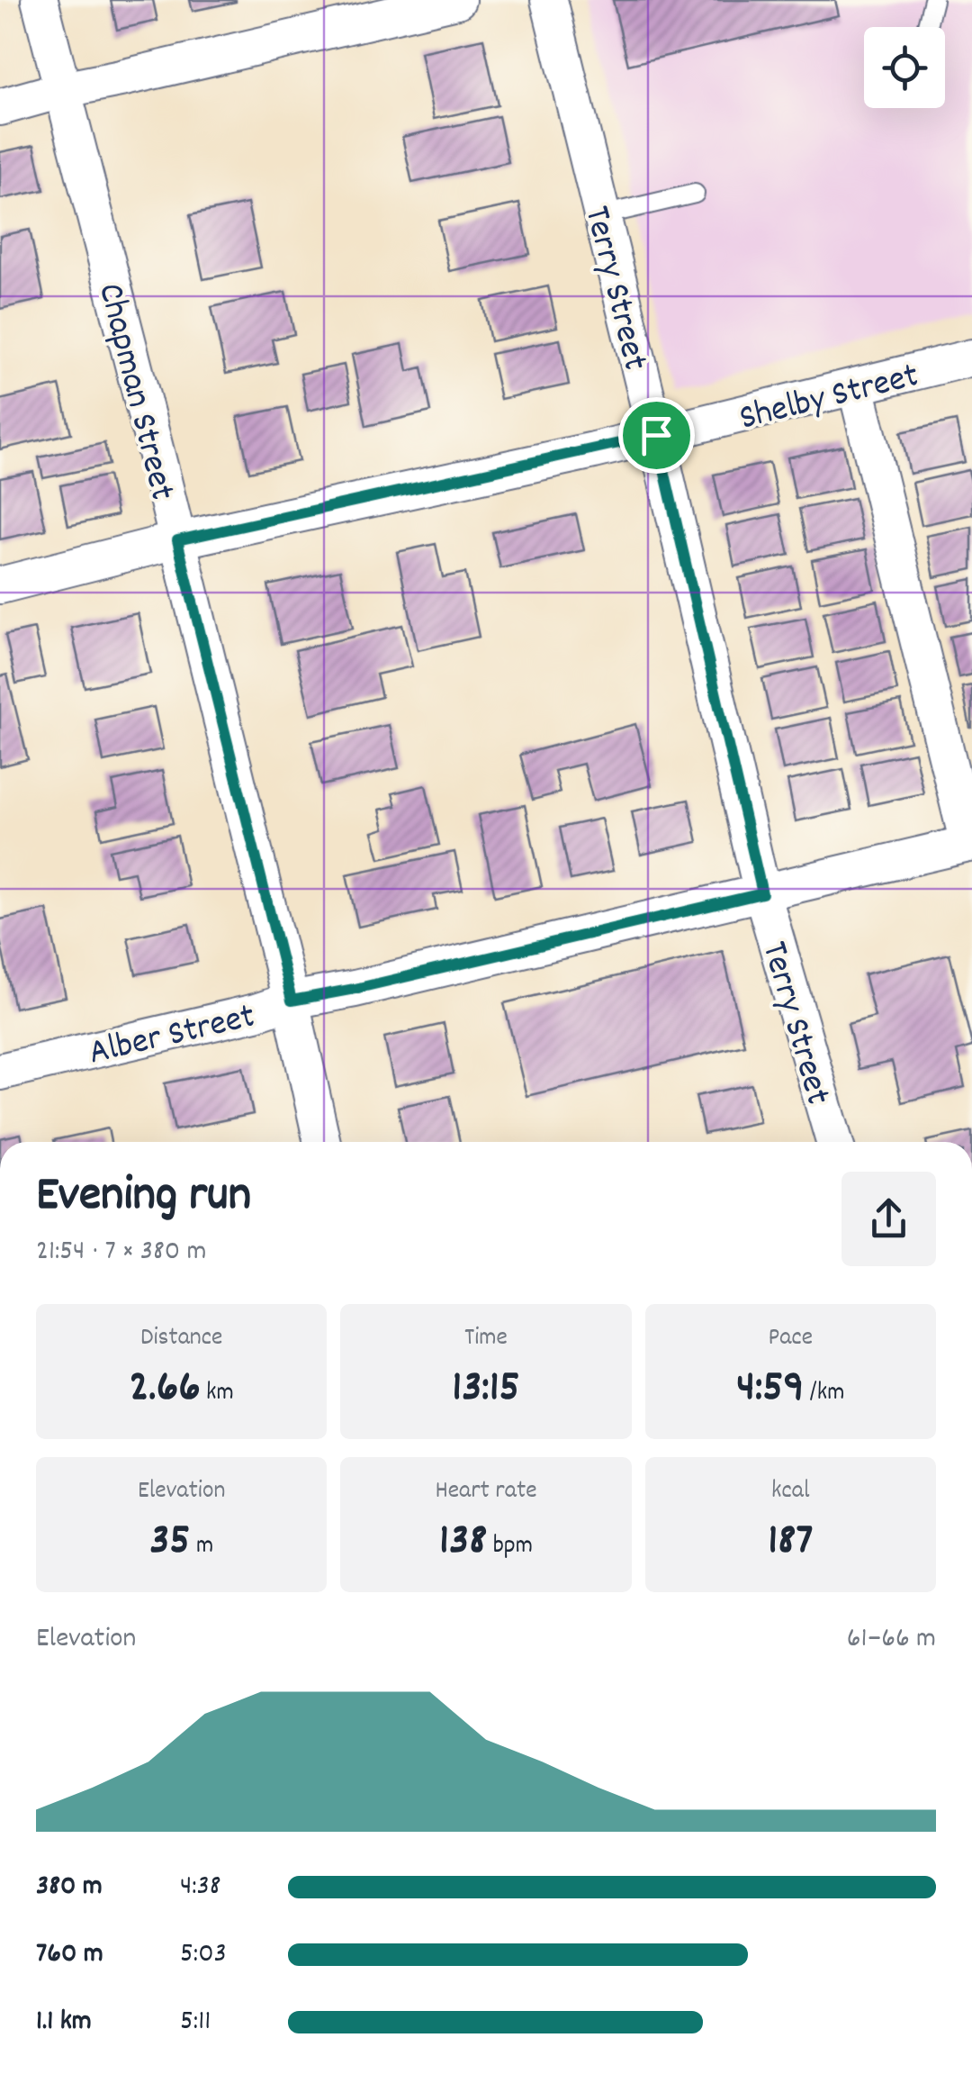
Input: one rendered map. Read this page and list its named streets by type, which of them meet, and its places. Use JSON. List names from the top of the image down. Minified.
{"streets":{"street":["Terry Street","Chapman Street","Shelby Street","Alber Street"]},"crossings":[["Terry Street","Shelby Street"],["Terry Street","Alber Street"],["Chapman Street","Shelby Street"],["Chapman Street","Alber Street"]],"page":{"heading":["Evening run","21:54 · 7 × 380 m"],"stats":[["Distance","2.66 km"],["Time","13:15"],["Pace","4:59 /km"],["Elevation","35 m"],["Heart rate","138 bpm"],["kcal","187"]],"chart":["Elevation","61–66 m"],"list":[{"name":"380 m","note":"4:38"},{"name":"760 m","note":"5:03"},{"name":"1.1 km","note":"5:11"}]}}
